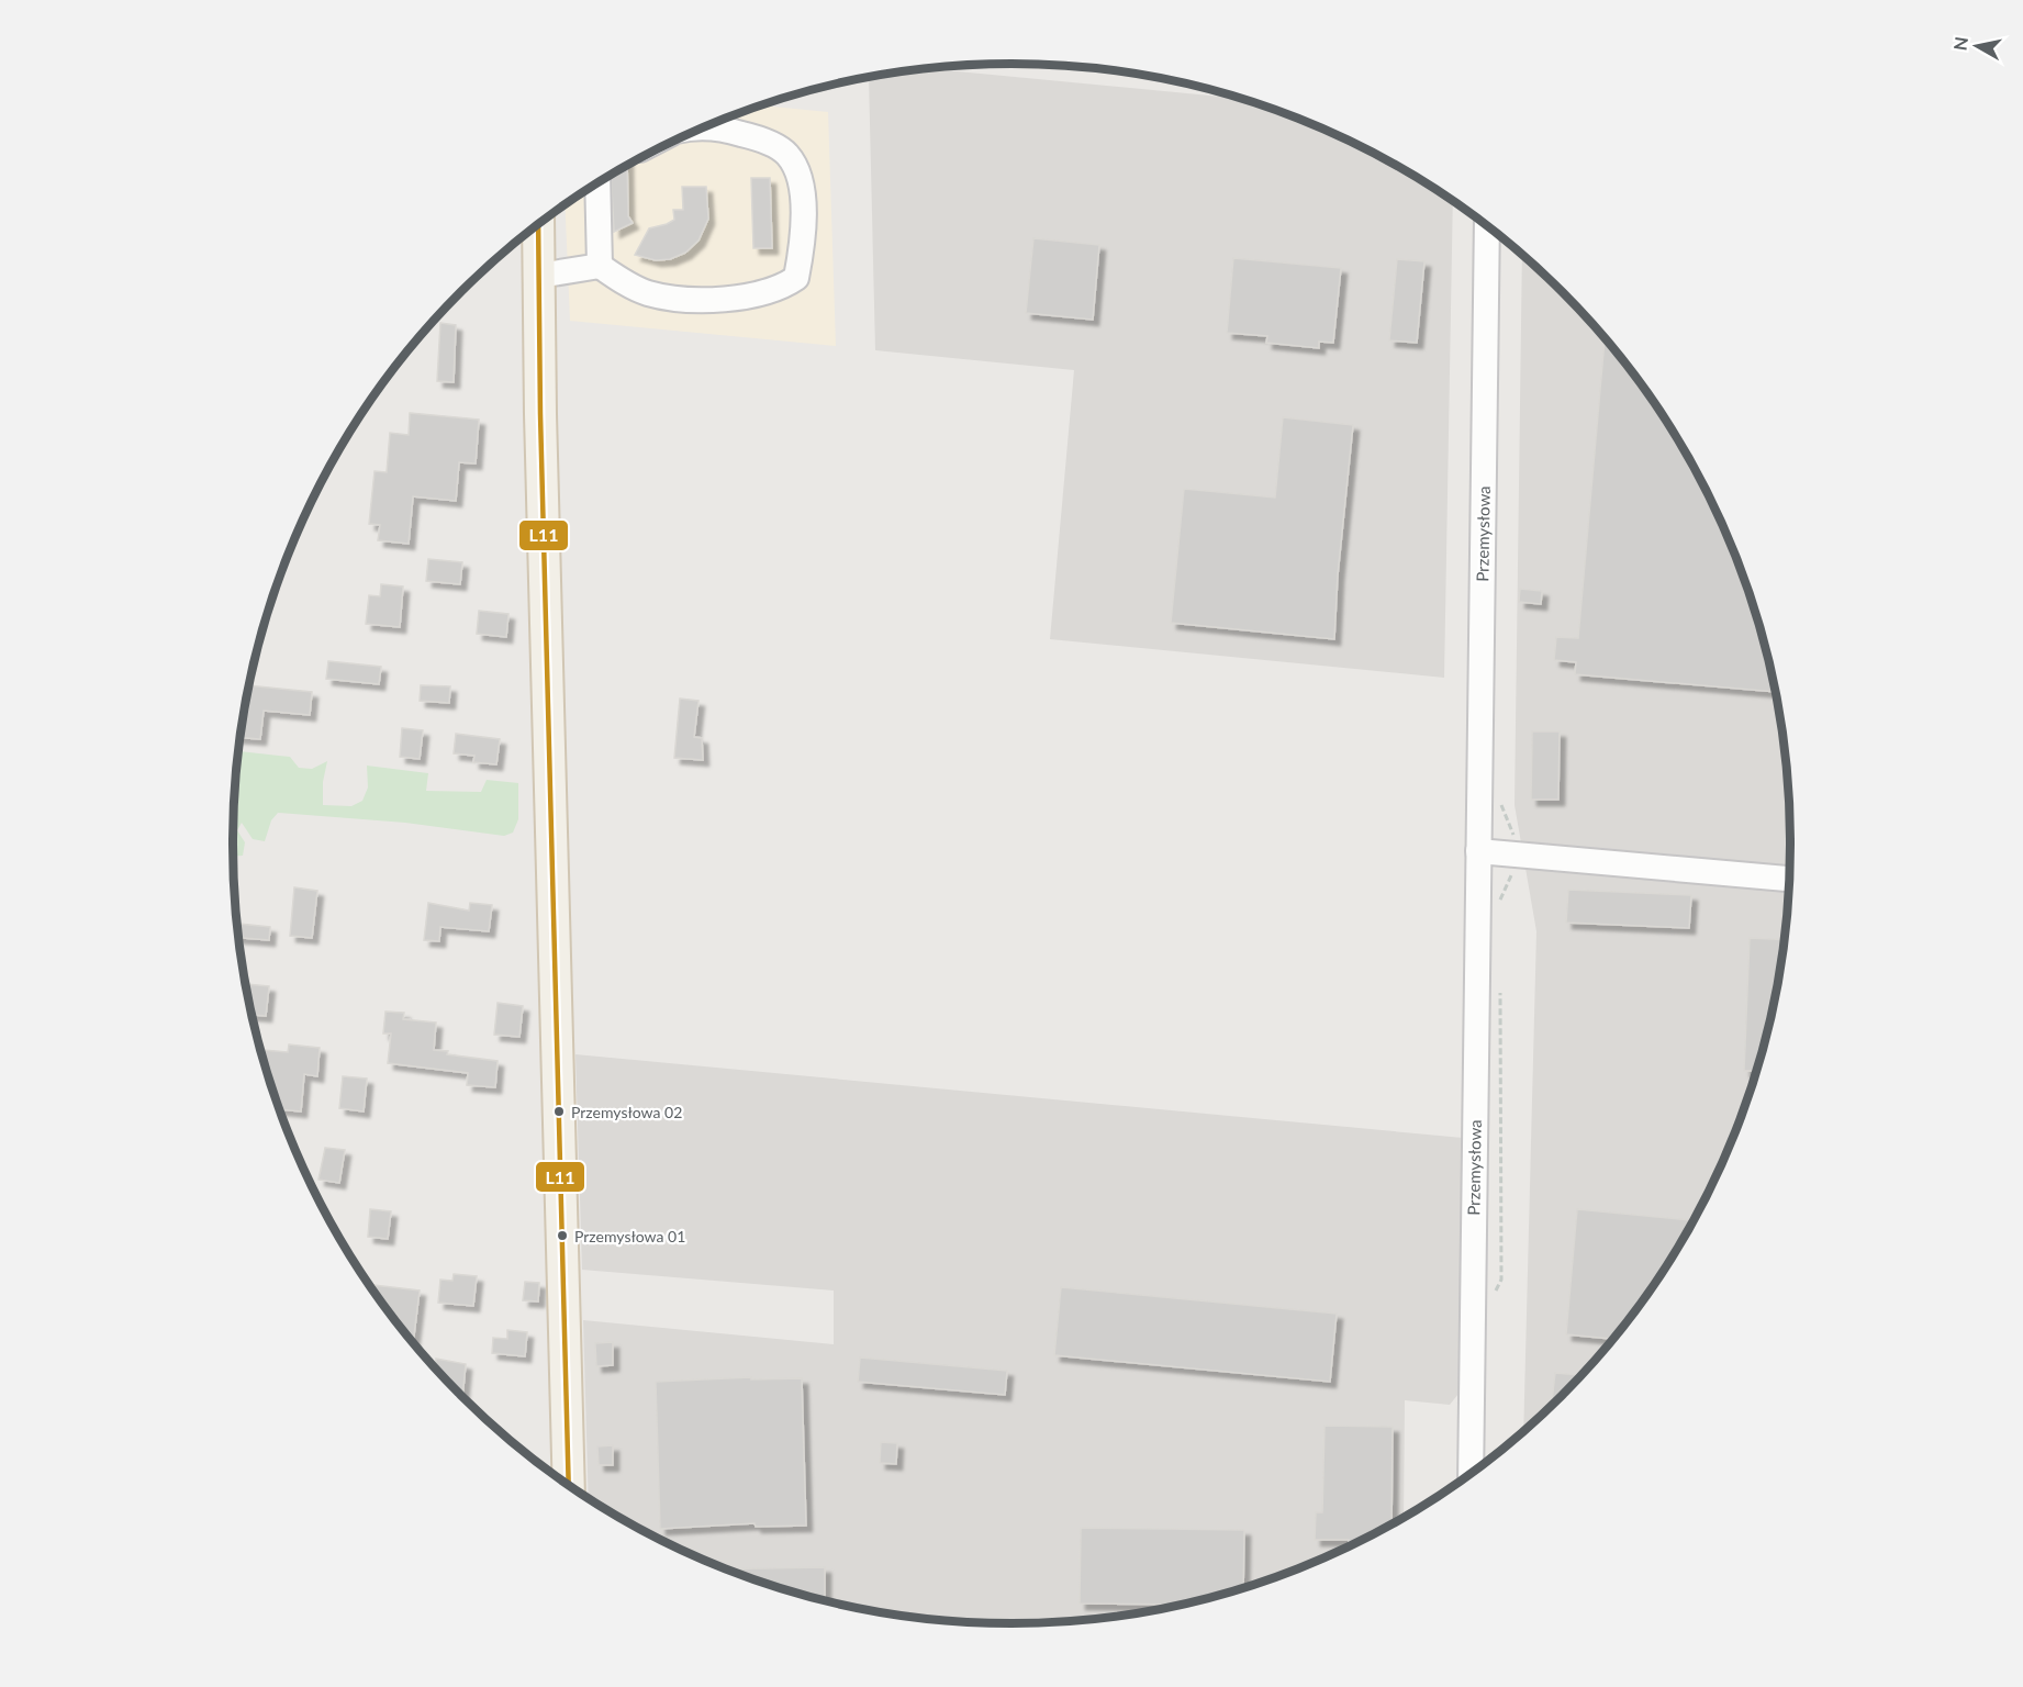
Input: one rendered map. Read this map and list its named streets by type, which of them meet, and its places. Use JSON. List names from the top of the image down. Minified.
{"streets":{"street":["Przemysłowa"]},"places":["Przemysłowa 02","Przemysłowa 01"],"lines":["transit line L11"],"north":"left"}
